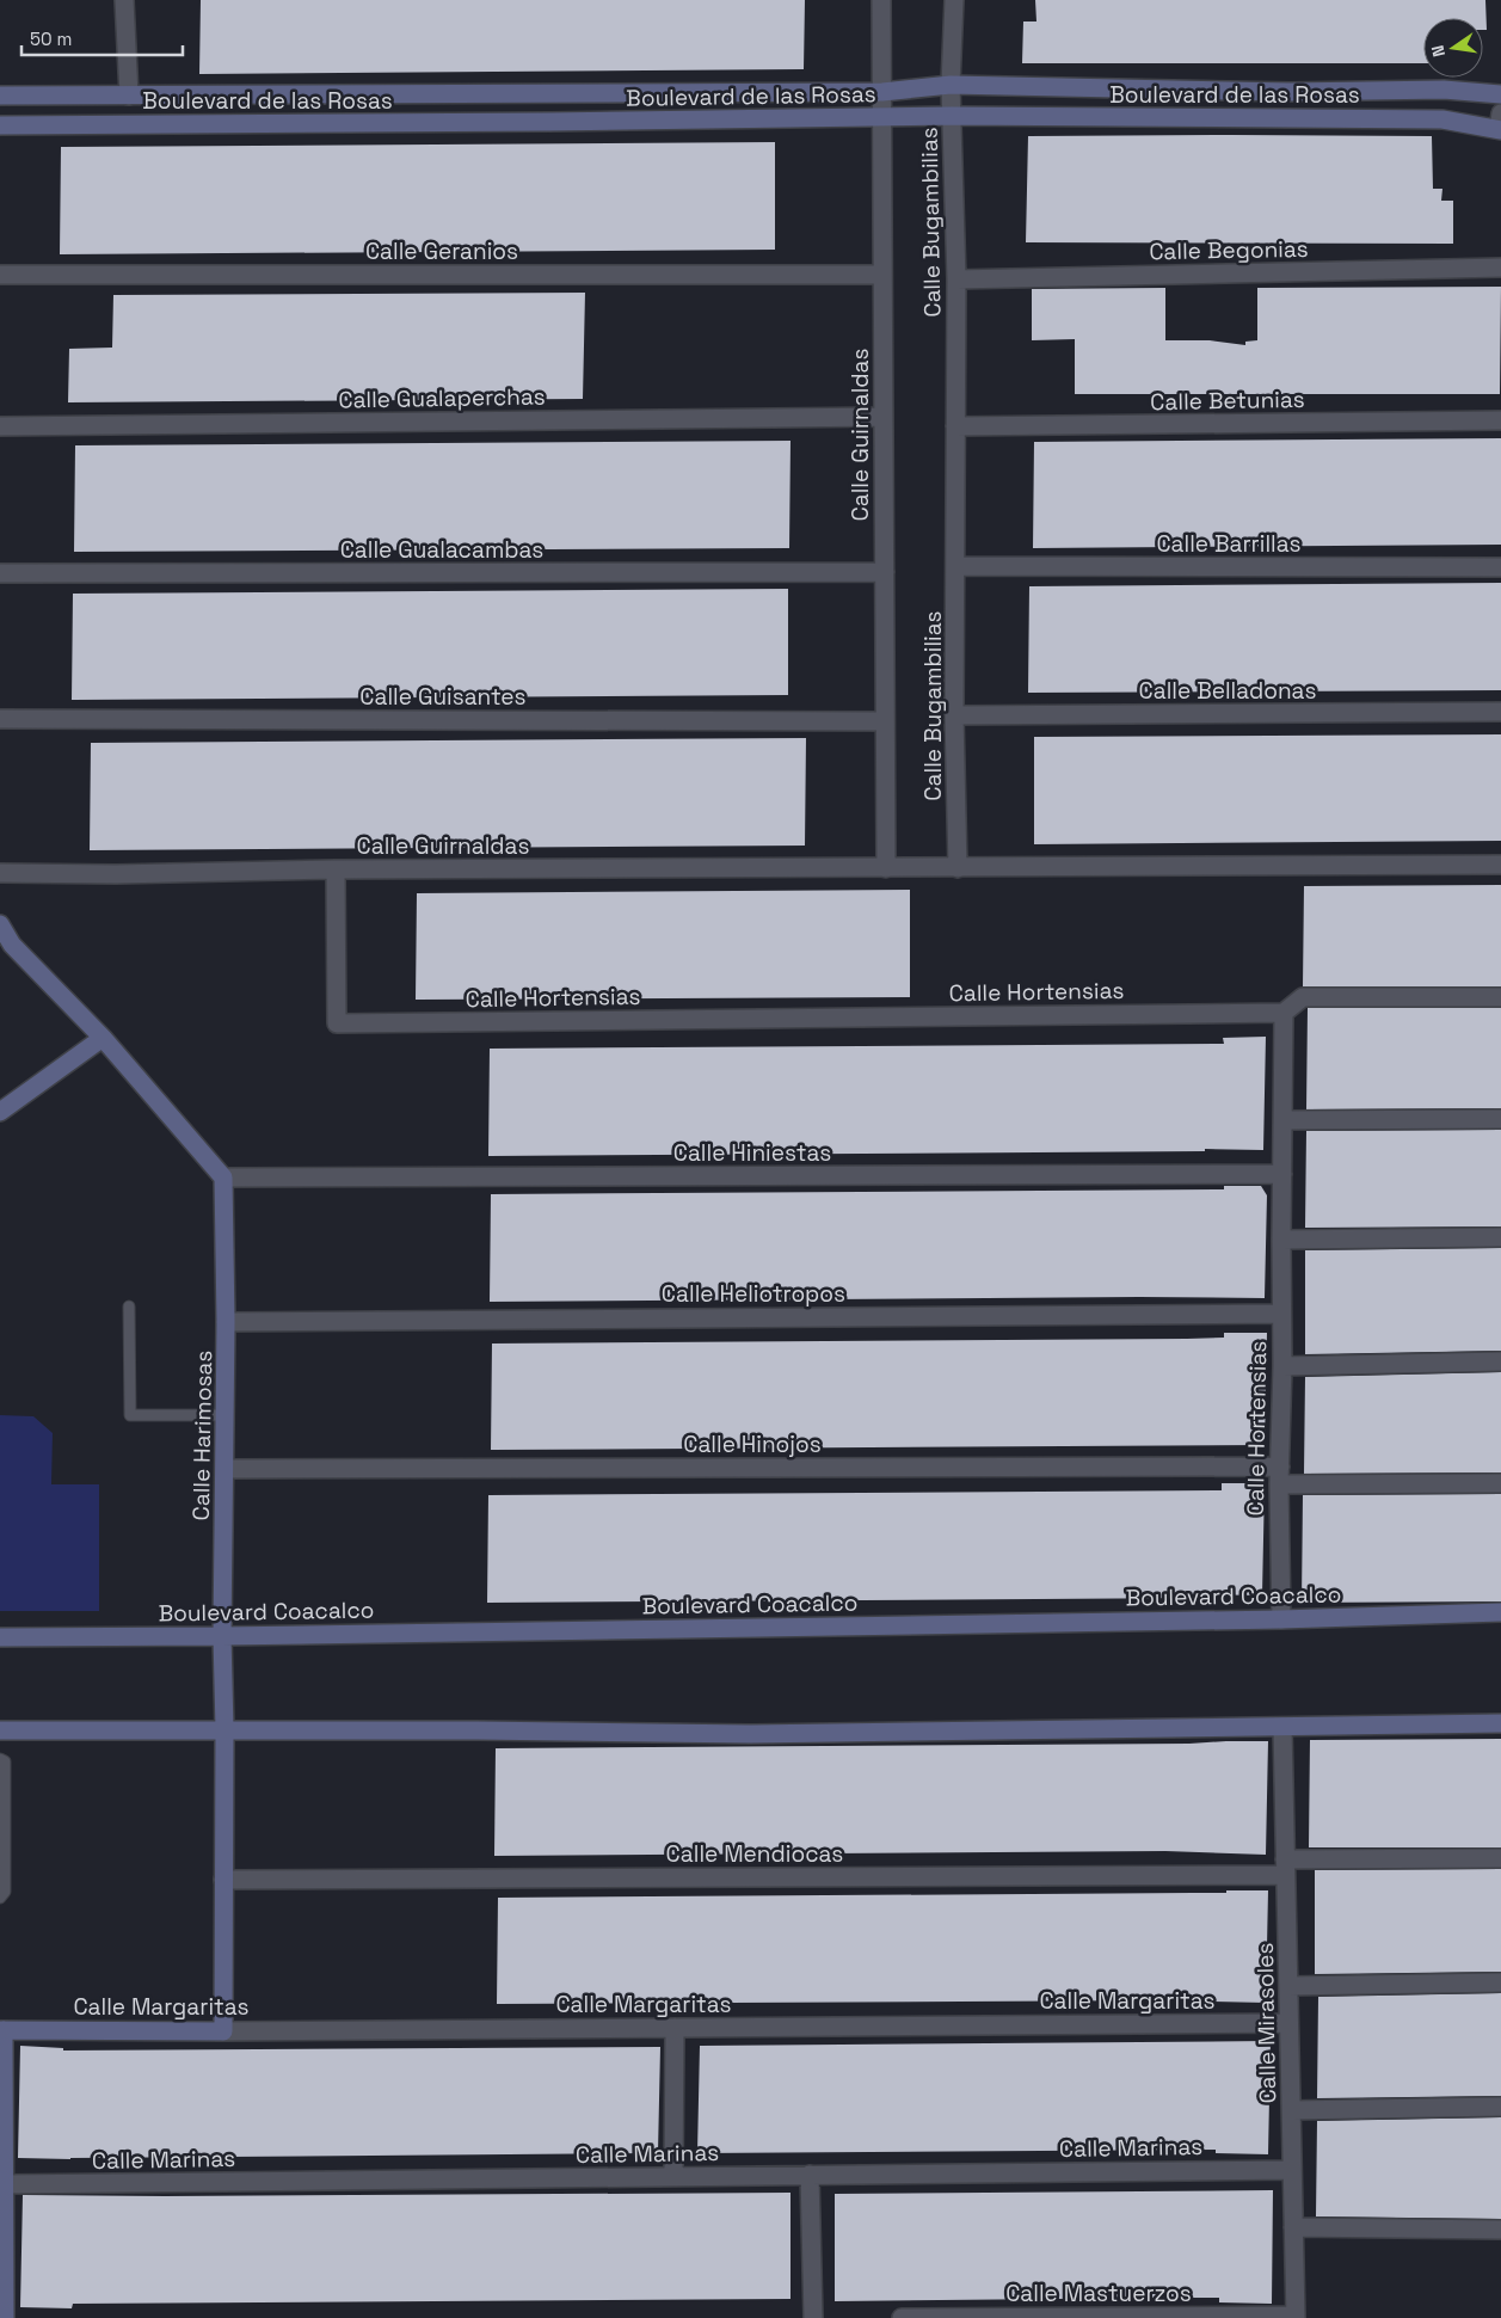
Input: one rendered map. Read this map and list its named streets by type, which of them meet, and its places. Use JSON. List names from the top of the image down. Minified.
{"streets":{"street":["Boulevard de las Rosas","Calle Bugambilias","Calle Begonias","Calle Geranios","Calle Gualaperchas","Calle Betunias","Calle Guirnaldas","Calle Barrillas","Calle Gualacambas","Calle Belladonas","Calle Guisantes","Calle Hortensias","Calle Hiniestas","Calle Heliotropos","Calle Harimosas","Calle Hinojos","Boulevard Coacalco","Calle Mendiocas","Calle Margaritas","Calle Mirasoles","Calle Marinas","Calle Mastuerzos"]},"crossings":[["Boulevard de las Rosas","Calle Bugambilias"],["Boulevard de las Rosas","Calle Guirnaldas"],["Calle Bugambilias","Calle Begonias"],["Calle Bugambilias","Calle Betunias"],["Calle Bugambilias","Calle Guirnaldas"],["Calle Bugambilias","Calle Barrillas"],["Calle Bugambilias","Calle Belladonas"],["Calle Geranios","Calle Guirnaldas"],["Calle Gualaperchas","Calle Guirnaldas"],["Calle Guirnaldas","Calle Gualacambas"],["Calle Guirnaldas","Calle Guisantes"],["Calle Guirnaldas","Calle Hortensias"],["Calle Hortensias","Calle Hiniestas"],["Calle Hortensias","Calle Heliotropos"],["Calle Hortensias","Calle Hinojos"],["Calle Hortensias","Boulevard Coacalco"],["Calle Hiniestas","Calle Harimosas"],["Calle Heliotropos","Calle Harimosas"],["Calle Harimosas","Calle Hinojos"],["Calle Harimosas","Boulevard Coacalco"],["Calle Harimosas","Calle Mendiocas"],["Calle Harimosas","Calle Margaritas"],["Calle Mendiocas","Calle Mirasoles"],["Calle Margaritas","Calle Mirasoles"],["Calle Mirasoles","Calle Marinas"],["Calle Mirasoles","Calle Mastuerzos"]],"scale_bar":"50 m","north":"left"}
